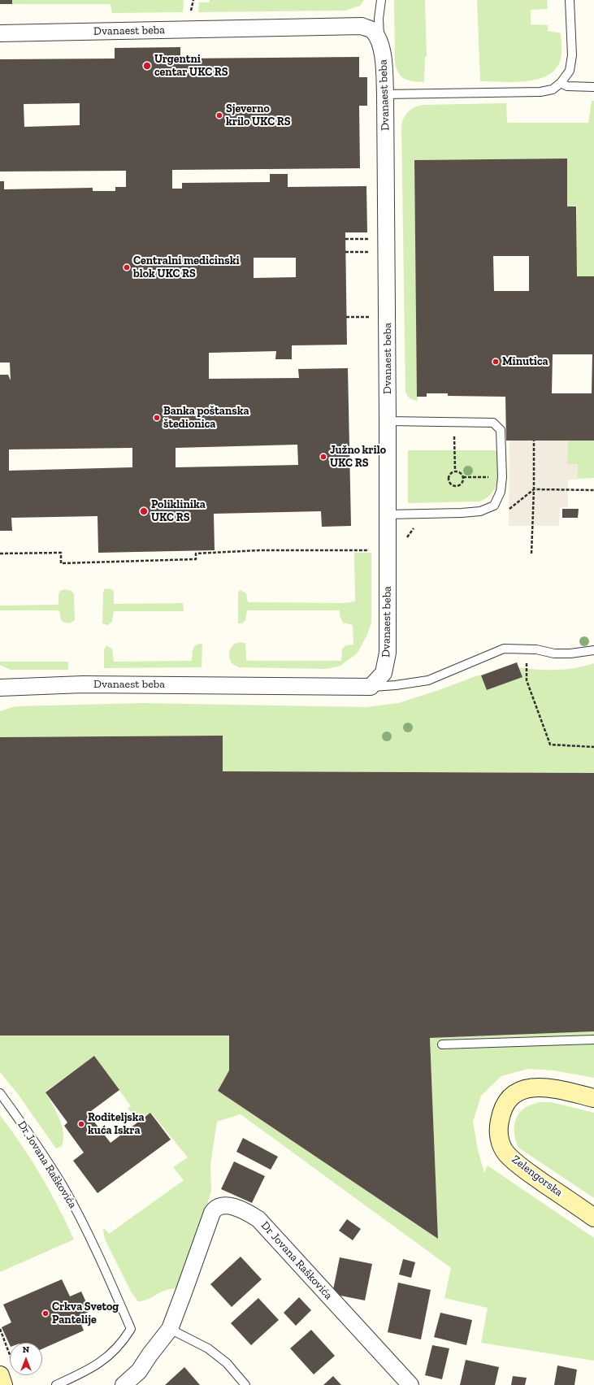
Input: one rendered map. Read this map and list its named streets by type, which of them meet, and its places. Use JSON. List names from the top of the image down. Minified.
{"streets":{"street":["Dvanaest beba","Dr Jovana Raškovića","Zelengorska"]},"places":["Urgentni centar UKC RS","Sjeverno krilo UKC RS","Centralni medicinski blok UKC RS","Minutica","Banka poštanska štedionica","Južno krilo UKC RS","Poliklinika UKC RS","Roditeljska kuća Iskra","Crkva Svetog Pantelije"],"north":"top"}
